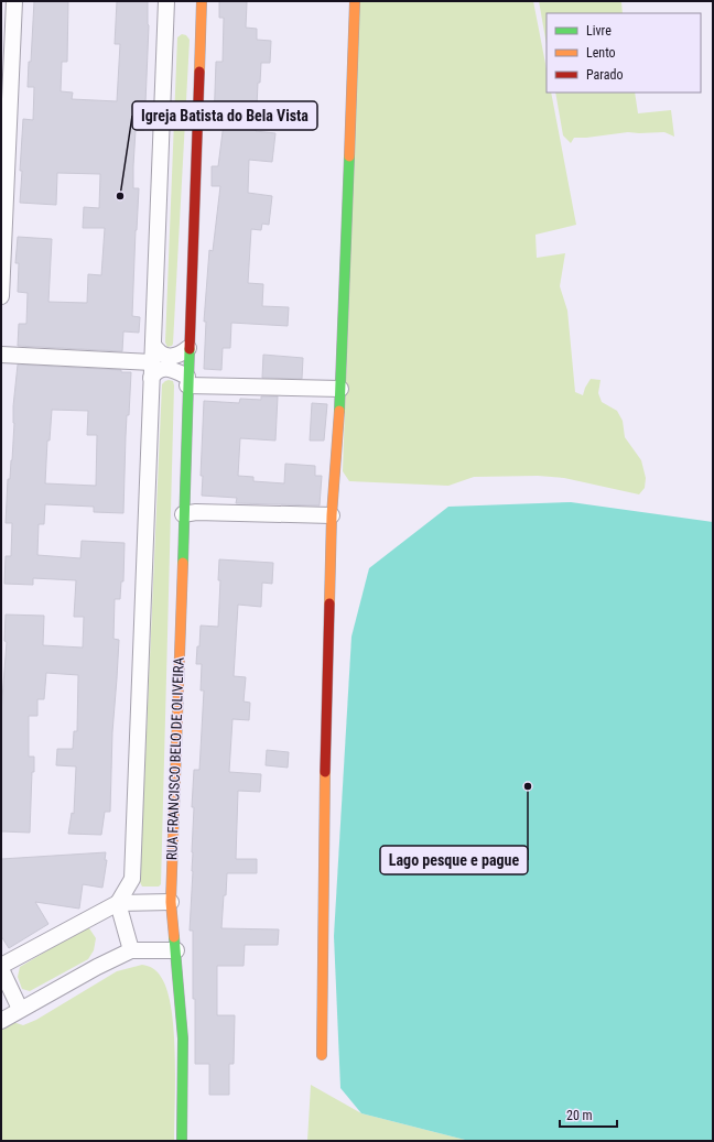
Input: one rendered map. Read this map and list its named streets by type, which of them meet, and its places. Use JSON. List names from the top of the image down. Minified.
{"streets":{"street":["RUA FRANCISCO BELO DE OLIVEIRA"]},"places":["Igreja Batista do Bela Vista","Lago pesque e pague"],"legend":["Livre","Lento","Parado"],"scale_bar":"20 m"}
